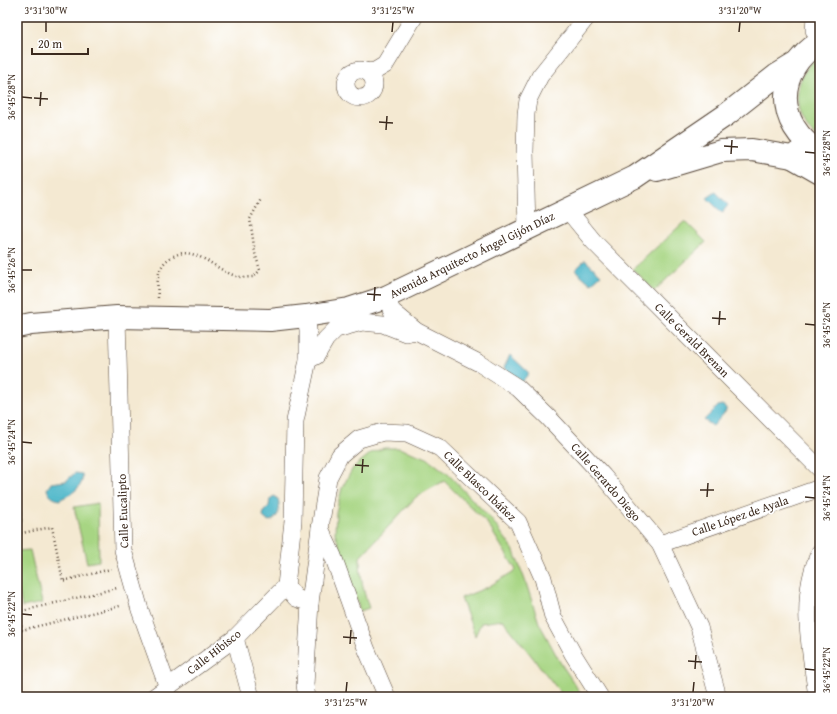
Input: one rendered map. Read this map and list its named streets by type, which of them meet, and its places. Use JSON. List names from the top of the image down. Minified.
{"streets":{"main road":["Avenida Arquitecto Ángel Gijón Díaz"],"street":["Calle Gerald Brenan","Calle Gerardo Diego","Calle Blasco Ibáñez","Calle Eucalipto","Calle López de Ayala","Calle Hibisco"]},"crossings":[["Avenida Arquitecto Ángel Gijón Díaz","Calle Gerald Brenan"],["Avenida Arquitecto Ángel Gijón Díaz","Calle Gerardo Diego"],["Avenida Arquitecto Ángel Gijón Díaz","Calle Eucalipto"],["Calle Gerardo Diego","Calle López de Ayala"],["Calle Eucalipto","Calle Hibisco"]],"scale_bar":"20 m","coordinates":["3°31'30\"W","3°31'25\"W","3°31'20\"W","36°45'28\"N","36°45'26\"N","36°45'24\"N","36°45'22\"N"]}
